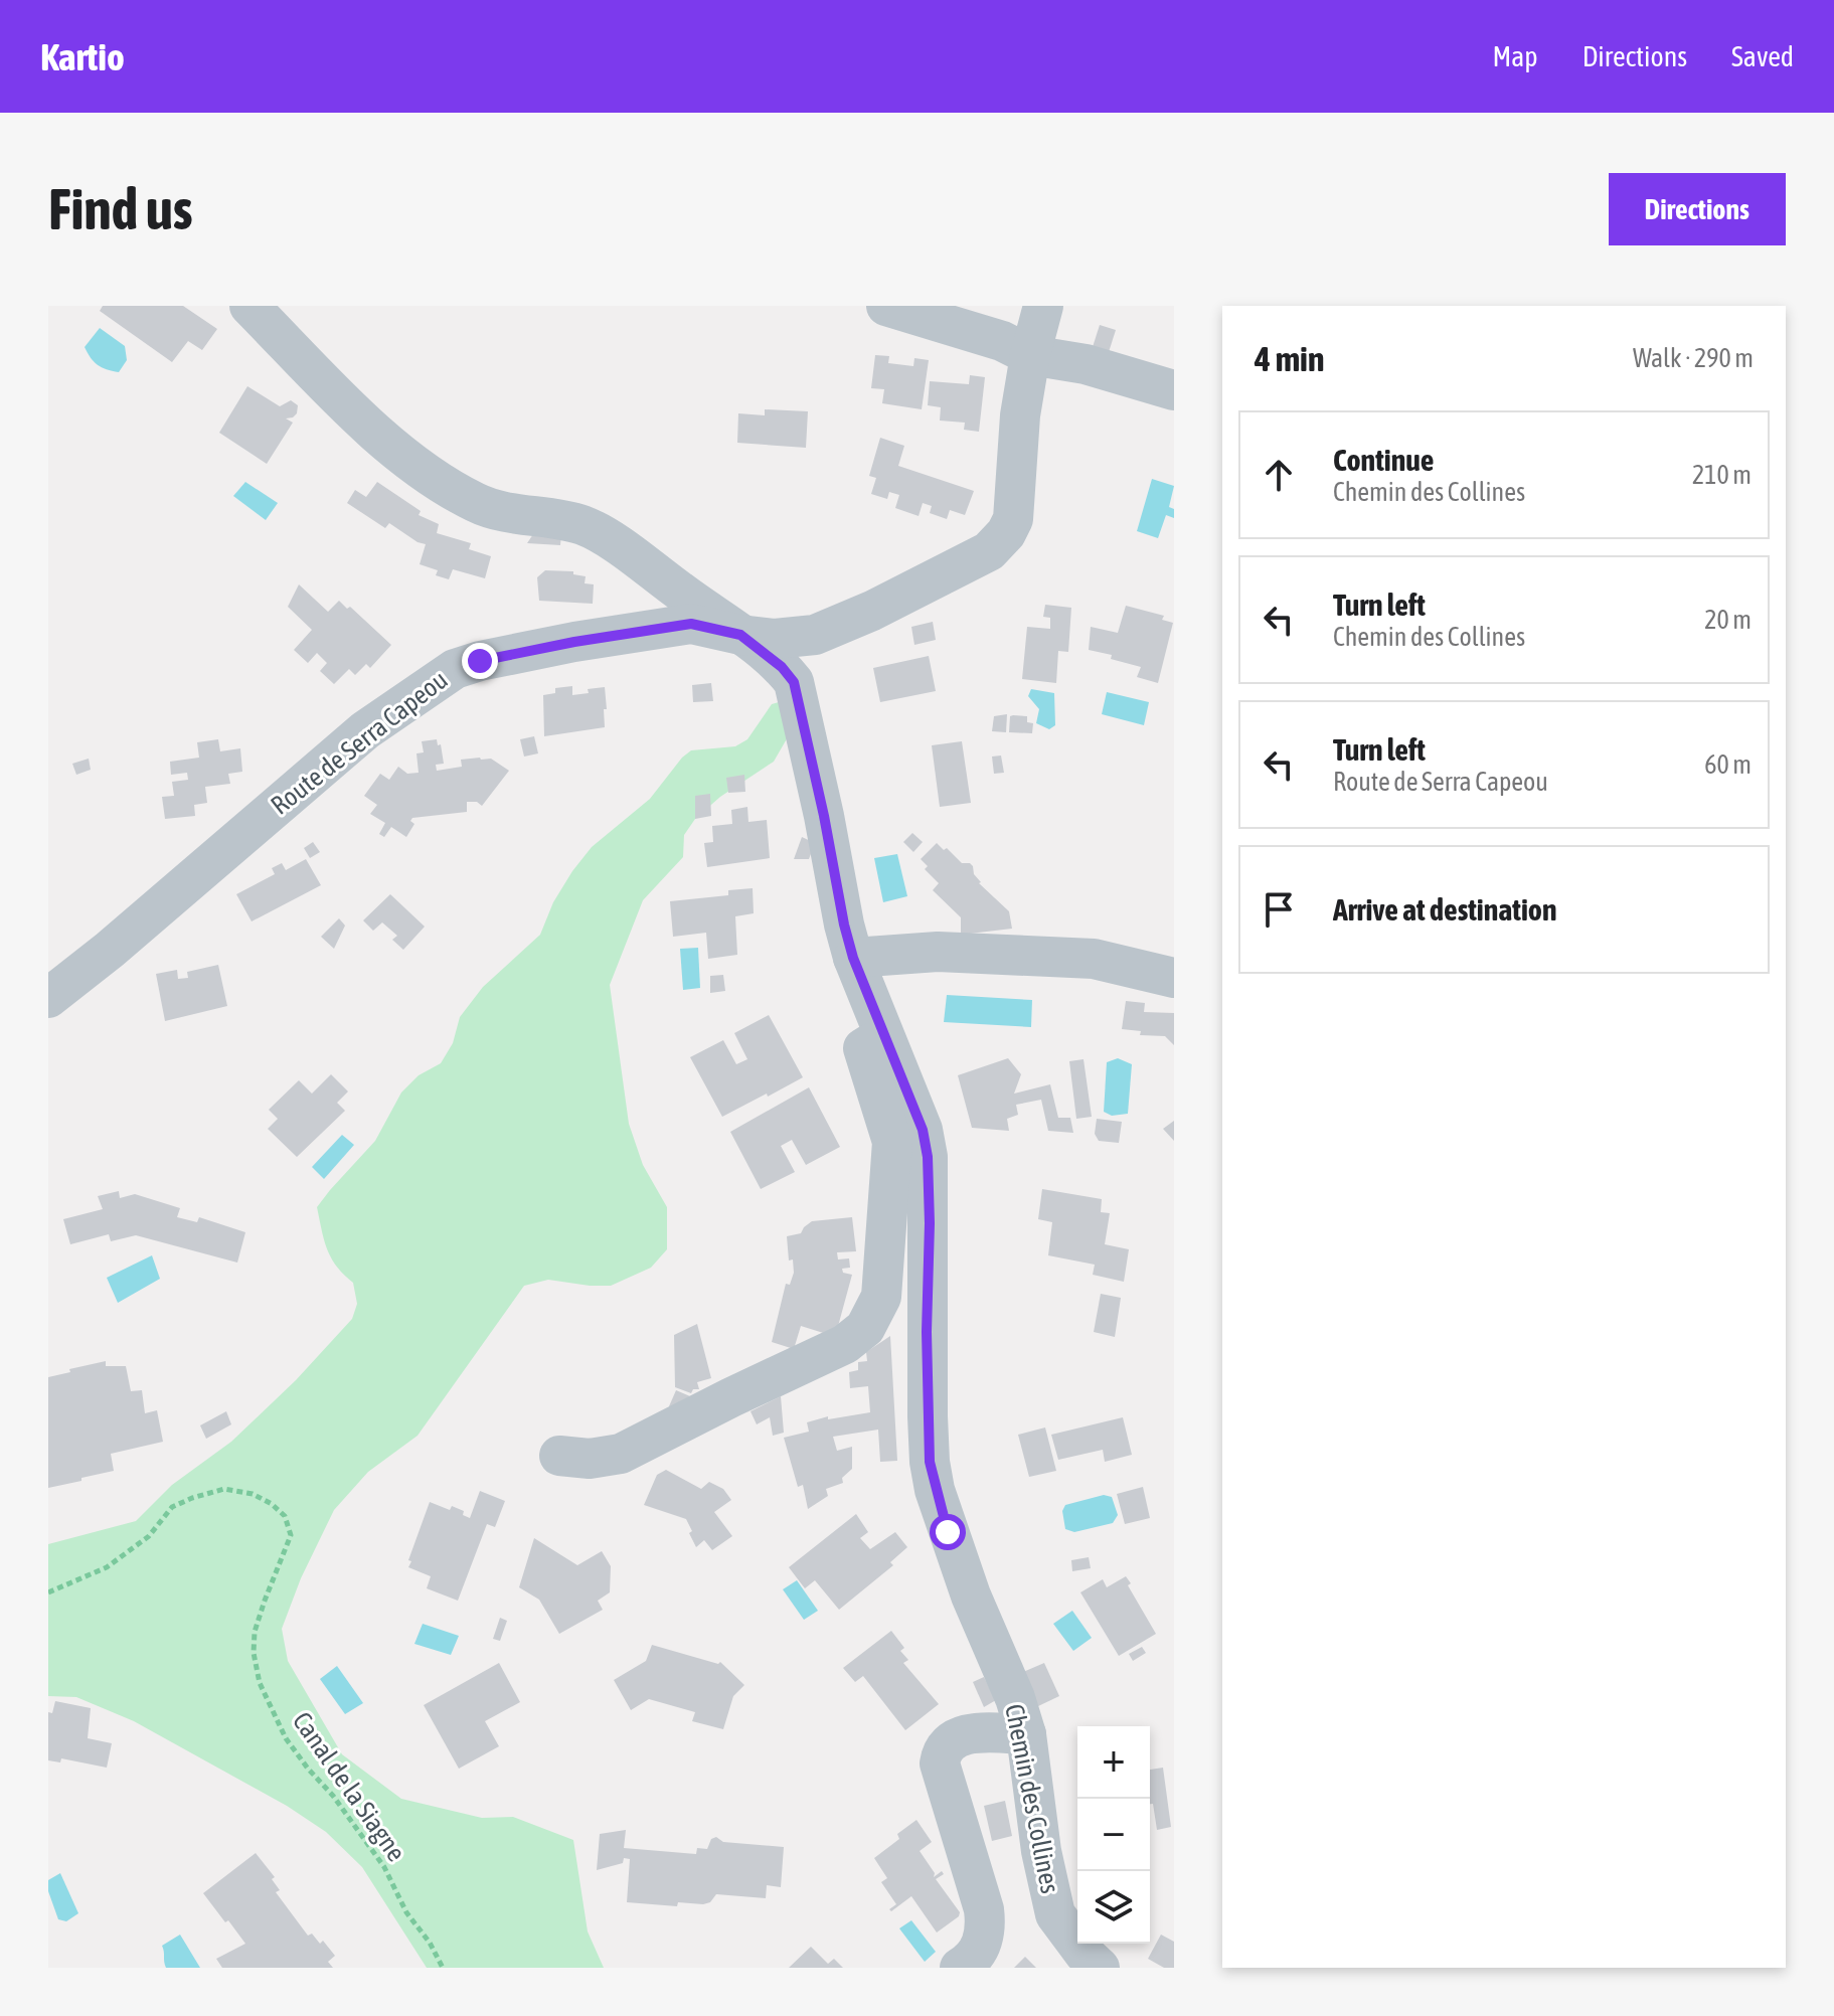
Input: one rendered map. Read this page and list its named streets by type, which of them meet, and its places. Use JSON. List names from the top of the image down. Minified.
{"streets":{"street":["Route de Serra Capeou","Chemin des Collines"],"path":["Canal de la Siagne"]},"crossings":[["Route de Serra Capeou","Chemin des Collines"]],"page":{"header":"Kartio","nav":["Map","Directions","Saved"],"buttons":"Directions","title":"Find us","heading":["4 min","Walk · 290 m"],"list":[["Continue","Chemin des Collines","210 m"],["Turn left","Chemin des Collines","20 m"],["Turn left","Route de Serra Capeou","60 m"],"Arrive at destination"],"map_buttons":["+","−"]}}
